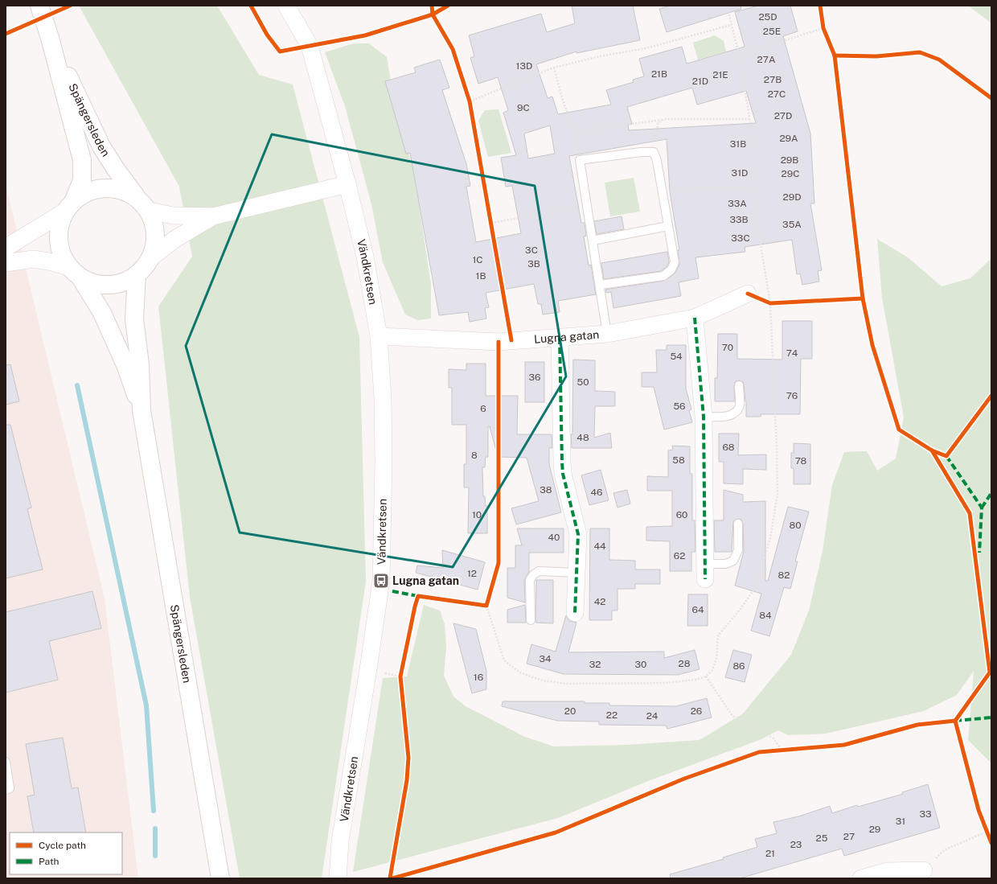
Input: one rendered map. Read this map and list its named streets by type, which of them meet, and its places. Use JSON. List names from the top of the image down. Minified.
{"streets":{"main road":["Spängersleden"],"street":["Vändkretsen","Lugna gatan"]},"crossings":[["Vändkretsen","Lugna gatan"]],"places":{"bus stop":["Lugna gatan"]},"house_numbers":["25D","25E","27A","13D","21B","21E","27B","21D","27C","9C","27D","29A","31B","29B","31D","29C","29D","33A","33B","35A","33C","3C","1C","3B","1B","70","74","54","36","50","76","56","6","48","68","8","58","78","38","46","10","60","80","40","44","62","12","82","42","64","84","34","28","32","30","86","16","20","26","22","24","33","31","29","27","25","23","21"],"legend":["Cycle path","Path"]}
